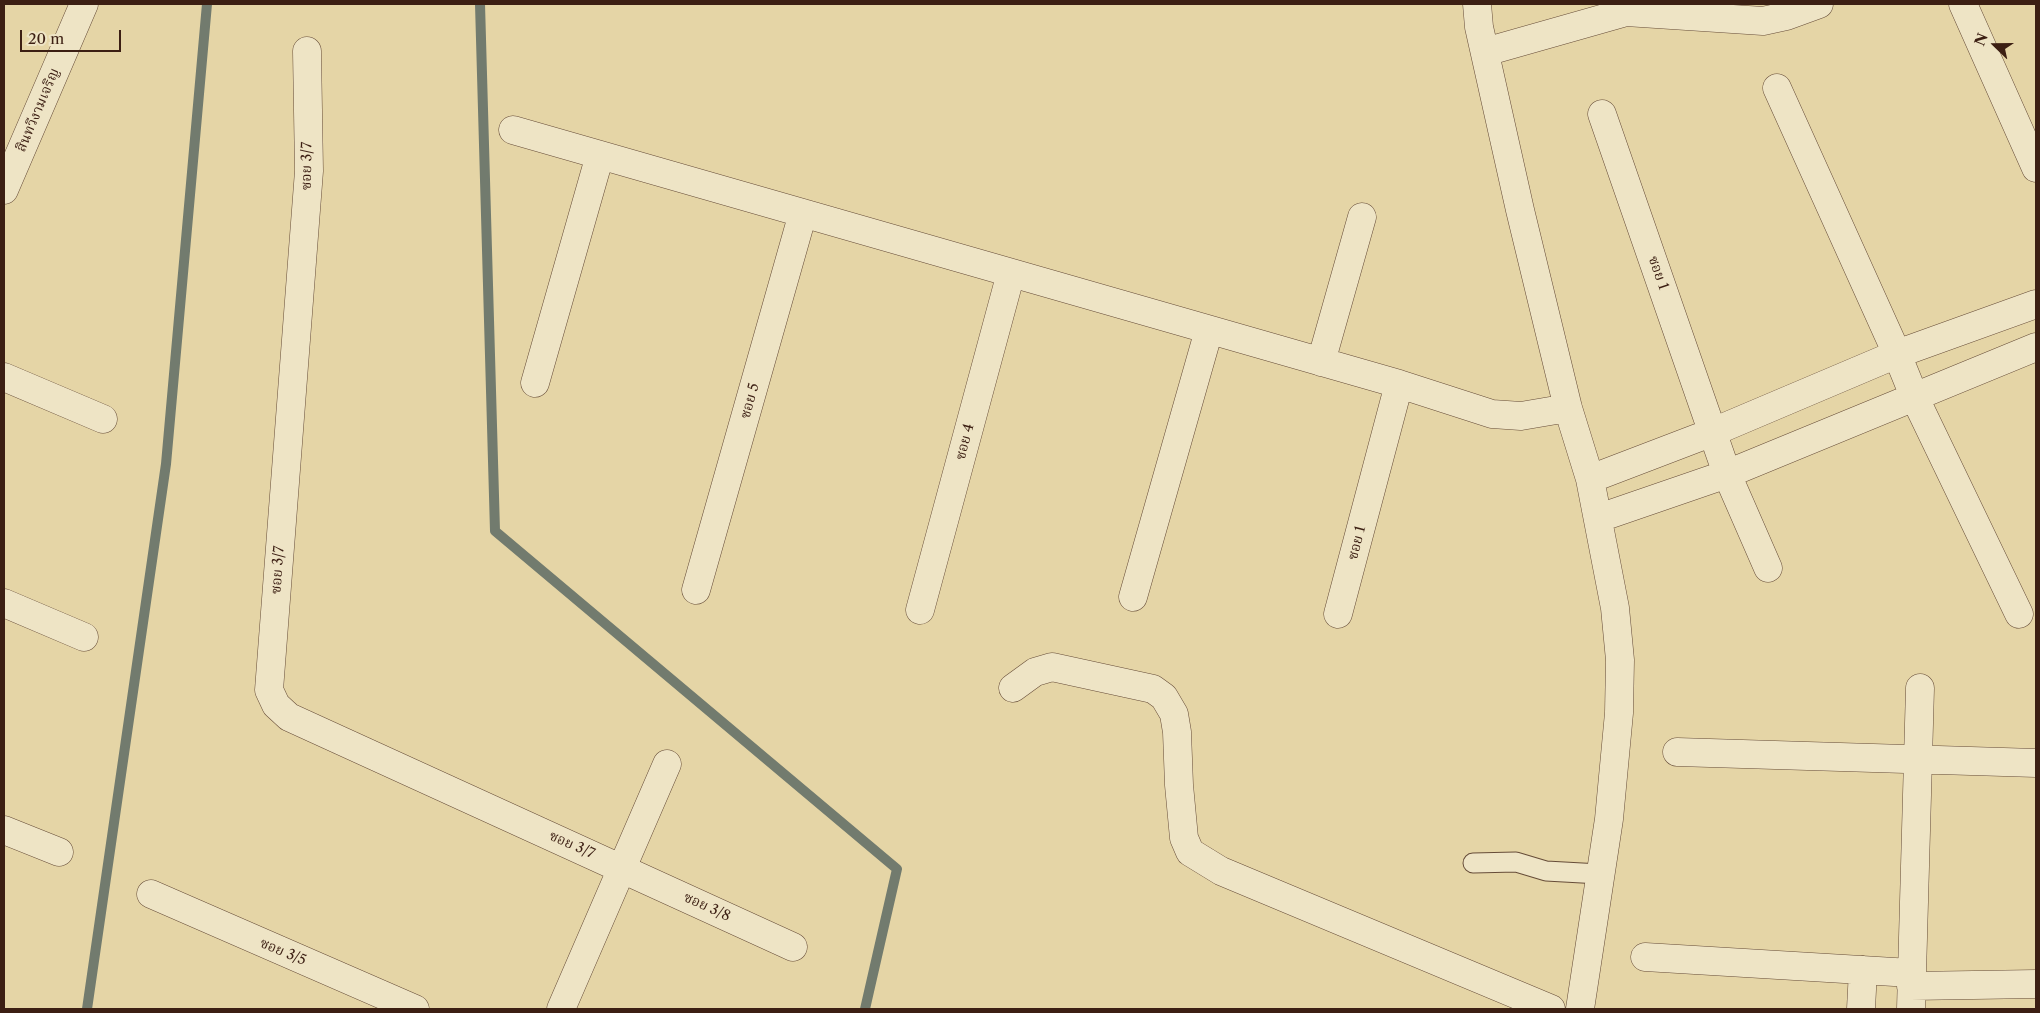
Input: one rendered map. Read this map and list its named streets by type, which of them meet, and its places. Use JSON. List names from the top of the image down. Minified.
{"streets":{"street":["สินทวีงามเจริญ","ซอย 3/7","ซอย 1","ซอย 5","ซอย 4","ซอย 3/8","ซอย 3/5"]},"crossings":[["ซอย 3/7","ซอย 3/8"]],"scale_bar":"20 m","north":"left"}
